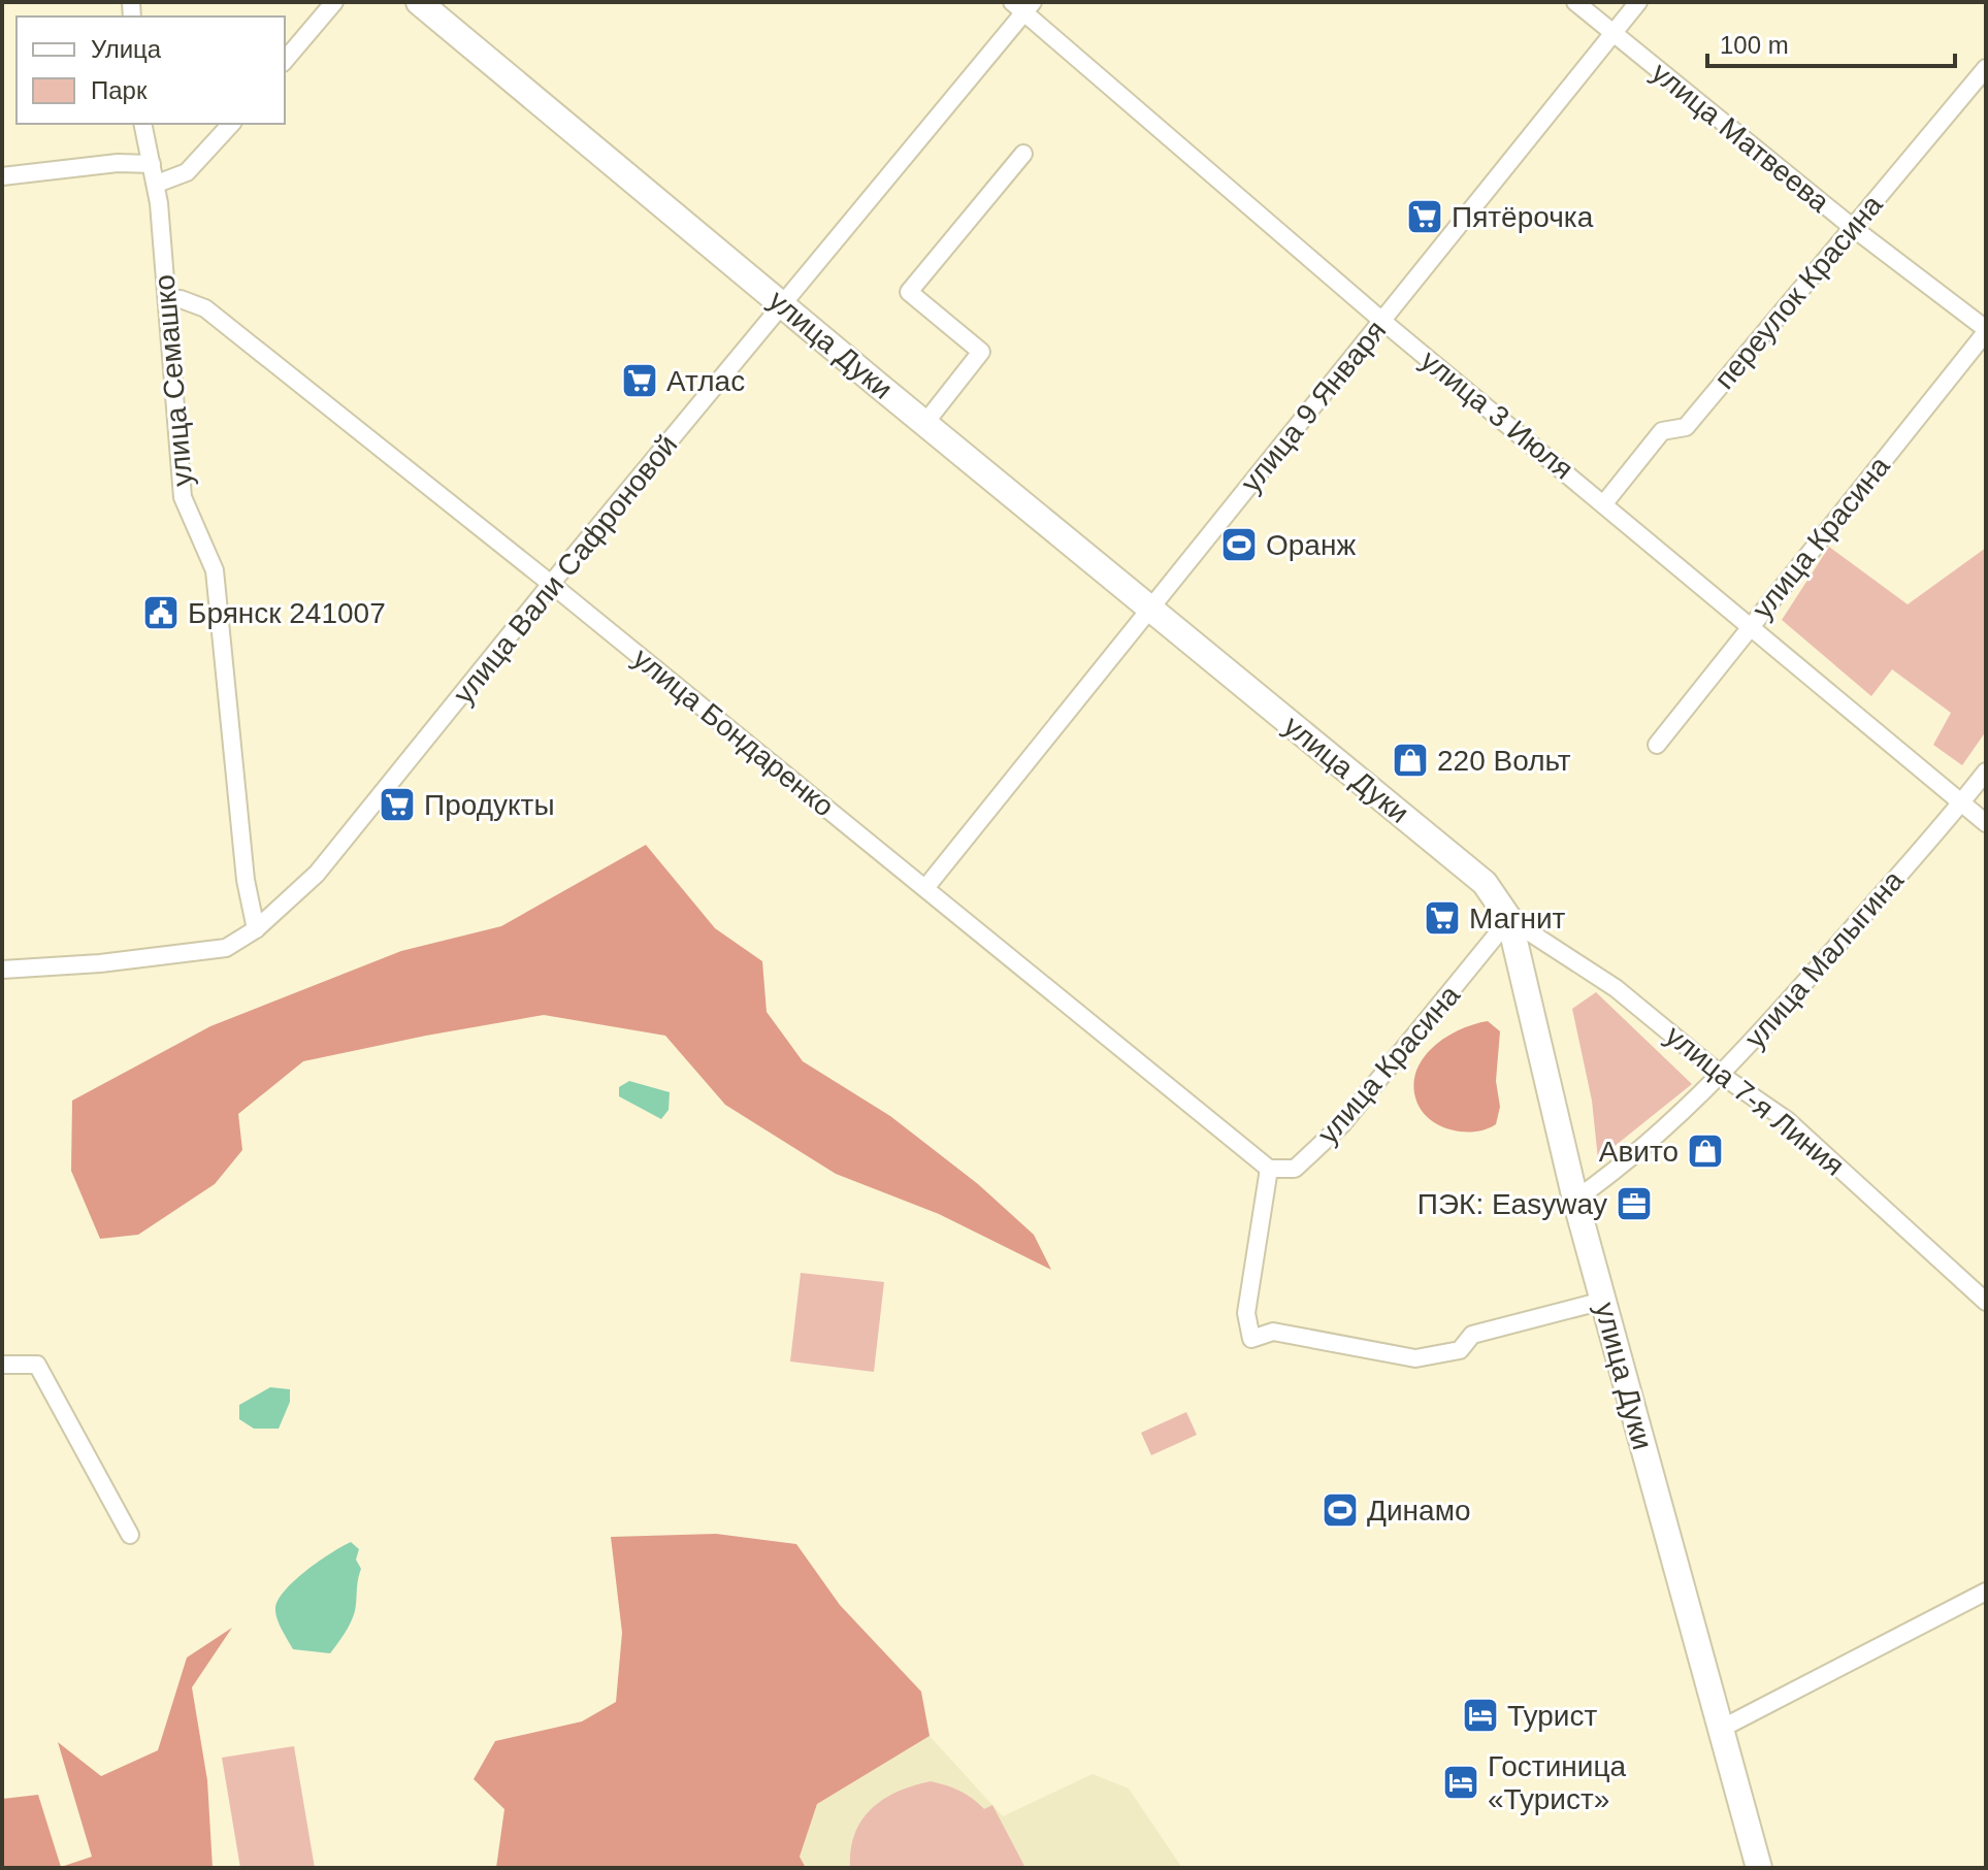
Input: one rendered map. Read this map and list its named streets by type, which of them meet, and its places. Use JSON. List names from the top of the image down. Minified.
{"streets":{"main road":["улица Дуки"],"street":["улица Матвеева","переулок Красина","улица Семашко","улица 9 Января","улица 3 Июля","улица Красина","улица Вали Сафроновой","улица Бондаренко","улица Малыгина","улица 7-я Линия"]},"crossings":[["улица Матвеева","переулок Красина"],["улица Матвеева","улица 9 Января"],["улица Матвеева","улица Красина"],["переулок Красина","улица 3 Июля"],["улица Дуки","улица 9 Января"],["улица Дуки","улица Красина"],["улица Дуки","улица Вали Сафроновой"],["улица Дуки","улица Малыгина"],["улица Дуки","улица 7-я Линия"],["улица Семашко","улица Вали Сафроновой"],["улица Семашко","улица Бондаренко"],["улица 9 Января","улица 3 Июля"],["улица 9 Января","улица Бондаренко"],["улица 3 Июля","улица Красина"],["улица 3 Июля","улица Вали Сафроновой"],["улица 3 Июля","улица Малыгина"],["улица Красина","улица Бондаренко"],["улица Красина","улица 7-я Линия"],["улица Вали Сафроновой","улица Бондаренко"],["улица Малыгина","улица 7-я Линия"]],"places":{"supermarket":["Пятёрочка","Атлас","Продукты","Магнит"],"sports":["Оранж","Динамо"],"public building":["Брянск 241007"],"shop":["220 Вольт","Авито"],"office":["ПЭК: Easyway"],"hotel":["Турист","Гостиница «Турист»"]},"legend":["Улица","Парк"],"scale_bar":"100 m"}
